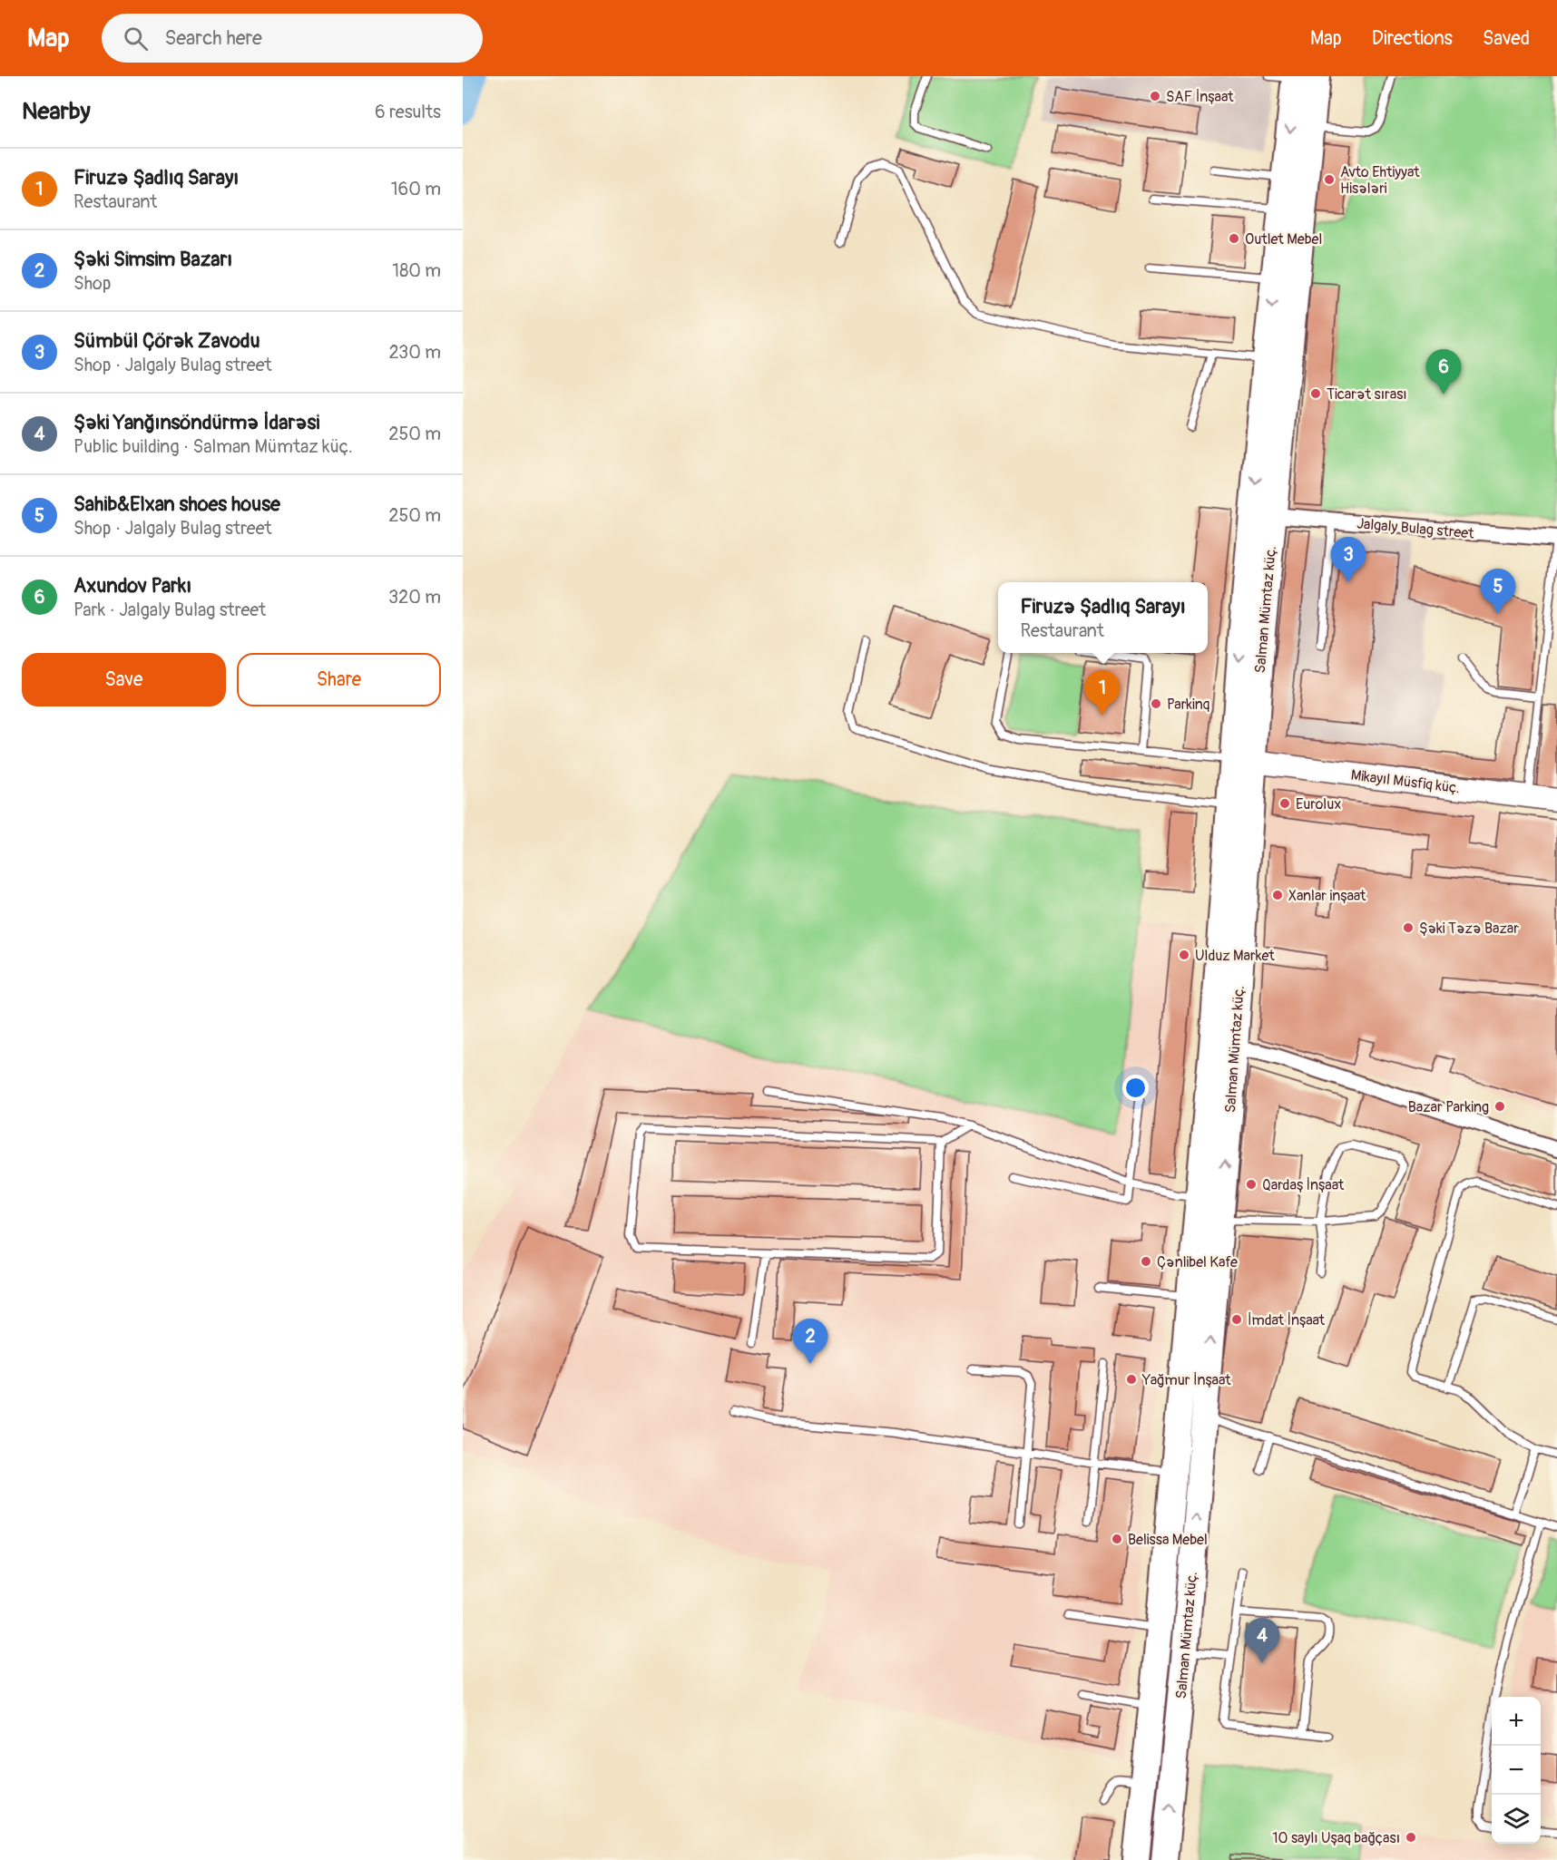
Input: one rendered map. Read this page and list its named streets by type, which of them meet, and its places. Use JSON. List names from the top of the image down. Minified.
{"streets":{"highway":["Salman Mümtaz küç."],"main road":["Mikayıl Müsfiq küç."],"street":["Jalgaly Bulag street"]},"crossings":[["Salman Mümtaz küç.","Mikayıl Müsfiq küç."]],"places":["SAF İnşaat","Avto Ehtiyyat Hisələri","Outlet Mebel","Ticarət sırası","Parkinq","Eurolux","Xanlar inşaat","Şəki Təzə Bazar","Ulduz Market","Bazar Parking","Qardaş İnşaat","Çənlibel Kafe","İmdat İnşaat","Yağmur İnşaat","Belissa Mebel","10 saylı Uşaq bağçası"],"page":{"header":"Map","search":"Search here","nav":["Map","Directions","Saved"],"heading":["Nearby","6 results"],"list":[{"mark":"1","name":"Firuzə Şadlıq Sarayı","note":"Restaurant","value":"160 m"},{"mark":"2","name":"Şəki Simsim Bazarı","note":"Shop","value":"180 m"},{"mark":"3","name":"Sümbül Çörək Zavodu","note":"Shop · Jalgaly Bulag street","value":"230 m"},{"mark":"4","name":"Şəki Yanğınsöndürmə İdarəsi","note":"Public building · Salman Mümtaz küç.","value":"250 m"},{"mark":"5","name":"Sahib&Elxan shoes house","note":"Shop · Jalgaly Bulag street","value":"250 m"},{"mark":"6","name":"Axundov Parkı","note":"Park · Jalgaly Bulag street","value":"320 m"}],"pins":["6","3","5","1","2","4"],"popup":["Firuzə Şadlıq Sarayı","Restaurant"],"buttons":["Save","Share"],"map_buttons":["+","−"]}}
